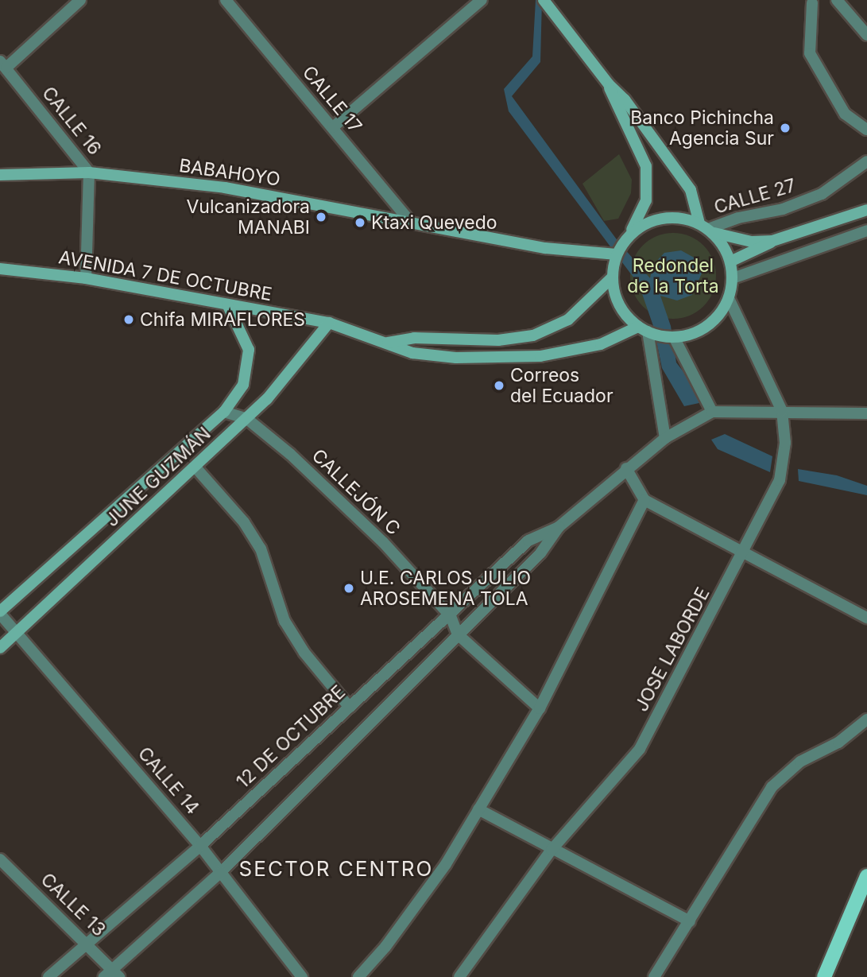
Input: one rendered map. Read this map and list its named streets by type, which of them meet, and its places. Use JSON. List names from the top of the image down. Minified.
{"streets":{"main road":["BABAHOYO","AVENIDA 7 DE OCTUBRE","JUNE GUZMÁN"],"street":["CALLE 17","CALLE 16","CALLE 27","CALLEJÓN C","JOSE LABORDE","12 DE OCTUBRE","CALLE 14","CALLE 13"]},"crossings":[["CALLE 17","BABAHOYO"],["CALLE 16","BABAHOYO"],["CALLE 16","AVENIDA 7 DE OCTUBRE"],["BABAHOYO","CALLE 27"],["BABAHOYO","AVENIDA 7 DE OCTUBRE"],["BABAHOYO","JOSE LABORDE"],["CALLE 27","AVENIDA 7 DE OCTUBRE"],["CALLE 27","JOSE LABORDE"],["AVENIDA 7 DE OCTUBRE","JUNE GUZMÁN"],["AVENIDA 7 DE OCTUBRE","JOSE LABORDE"],["JUNE GUZMÁN","CALLEJÓN C"],["JUNE GUZMÁN","CALLE 14"],["CALLEJÓN C","12 DE OCTUBRE"],["JOSE LABORDE","12 DE OCTUBRE"],["12 DE OCTUBRE","CALLE 14"],["12 DE OCTUBRE","CALLE 13"]],"districts":["SECTOR CENTRO"],"parks":["Redondel de la Torta"],"places":["Banco Pichincha Agencia Sur","Vulcanizadora MANABI","Ktaxi Quevedo","Chifa MIRAFLORES","Correos del Ecuador","U.E. CARLOS JULIO AROSEMENA TOLA"]}
